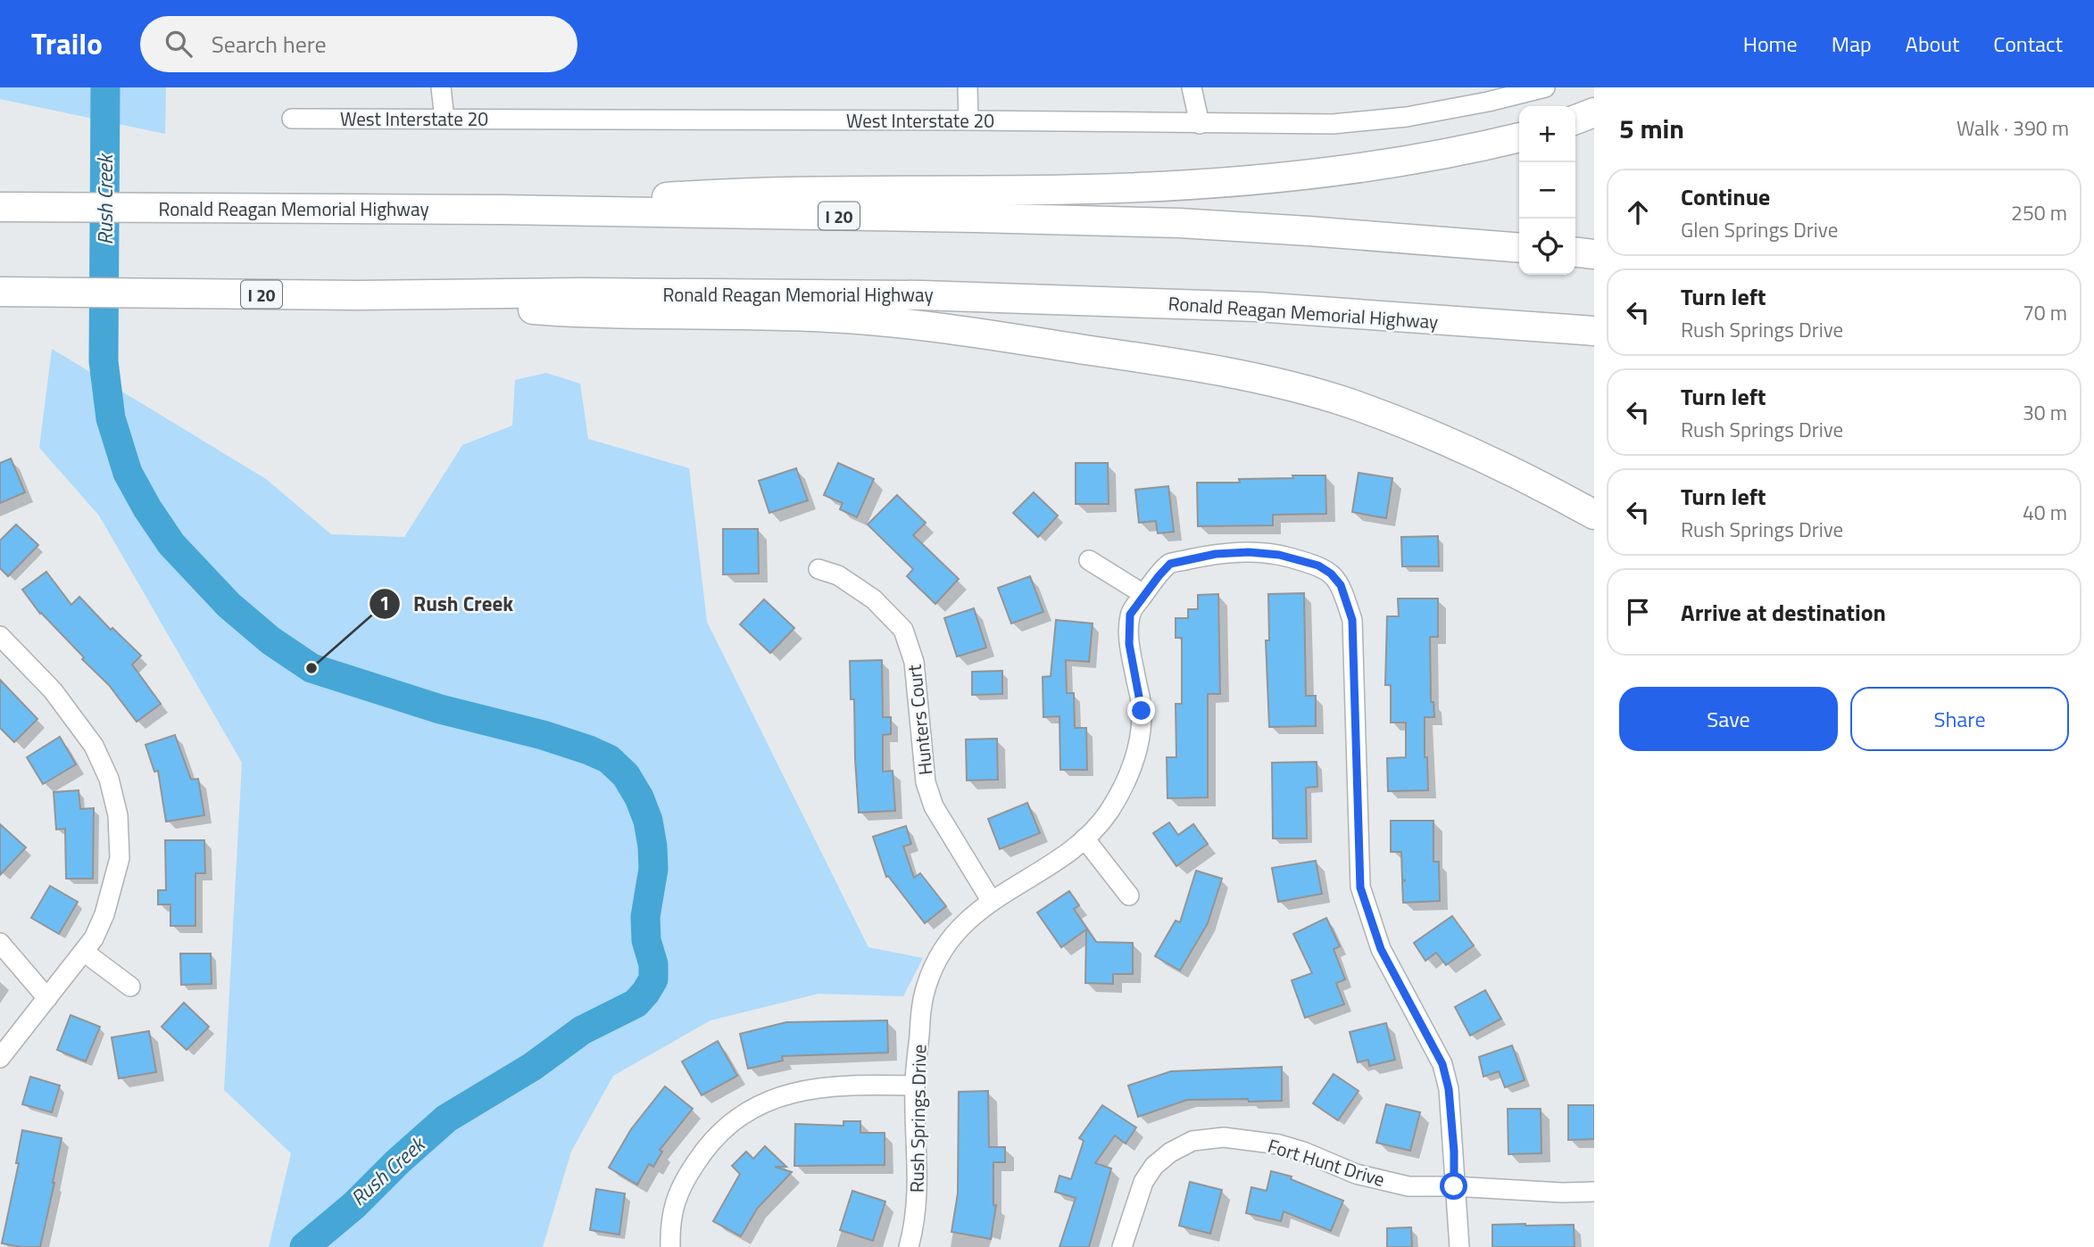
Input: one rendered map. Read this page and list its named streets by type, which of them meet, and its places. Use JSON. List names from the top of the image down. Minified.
{"streets":{"highway":["Ronald Reagan Memorial Highway","I 20"],"street":["West Interstate 20","Hunters Court","Rush Springs Drive","Fort Hunt Drive"]},"crossings":[["Hunters Court","Rush Springs Drive"],["Rush Springs Drive","Fort Hunt Drive"]],"water":["Rush Creek"],"places":["Rush Creek"],"page":{"header":"Trailo","search":"Search here","nav":["Home","Map","About","Contact"],"heading":["5 min","Walk · 390 m"],"map_buttons":["+","−"],"list":[["Continue","Glen Springs Drive","250 m"],["Turn left","Rush Springs Drive","70 m"],["Turn left","Rush Springs Drive","30 m"],["Turn left","Rush Springs Drive","40 m"],"Arrive at destination"],"buttons":["Save","Share"]}}
